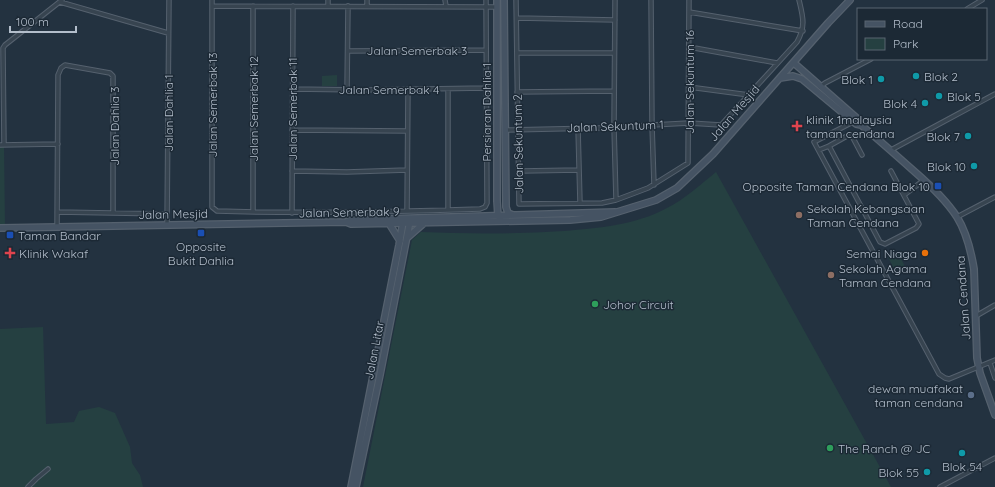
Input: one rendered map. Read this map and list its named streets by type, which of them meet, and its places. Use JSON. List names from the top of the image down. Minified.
{"streets":{"main road":["Persiaran Dahlia 1","Jalan Mesjid","Jalan Cendana","Jalan Litar"],"street":["Jalan Semerbak 3","Jalan Sekuntum 16","Jalan Semerbak 4","Jalan Semerbak 13","Jalan Semerbak 12","Jalan Semerbak 11","Jalan Dahlia 1","Jalan Dahlia 3","Jalan Sekuntum 1","Jalan Sekuntum 2","Jalan Semerbak 9"]},"crossings":[["Jalan Sekuntum 16","Jalan Sekuntum 1"],["Jalan Sekuntum 16","Jalan Sekuntum 2"],["Jalan Semerbak 4","Jalan Semerbak 11"],["Jalan Semerbak 4","Jalan Semerbak 9"],["Jalan Semerbak 13","Jalan Semerbak 9"],["Jalan Semerbak 12","Jalan Semerbak 9"],["Jalan Semerbak 11","Jalan Semerbak 9"],["Persiaran Dahlia 1","Jalan Mesjid"],["Persiaran Dahlia 1","Jalan Sekuntum 1"],["Jalan Dahlia 1","Jalan Mesjid"],["Jalan Mesjid","Jalan Cendana"],["Jalan Mesjid","Jalan Litar"],["Jalan Sekuntum 1","Jalan Sekuntum 2"]],"places":{"other":["Blok 2","Blok 1","Blok 5","Blok 4","Blok 7","Blok 10","Sekolah Kebangsaan Taman Cendana","Semai Niaga","Sekolah Agama Taman Cendana","Johor Circuit","dewan muafakat taman cendana","The Ranch @ JC","Blok 54","Blok 55"],"health":["klinik 1malaysia taman cendana","Klinik Wakaf"],"transit":["Opposite Taman Cendana Blok 10","Opposite Bukit Dahlia","Taman Bandar"]},"legend":["Road","Park"],"scale_bar":"100 m"}
